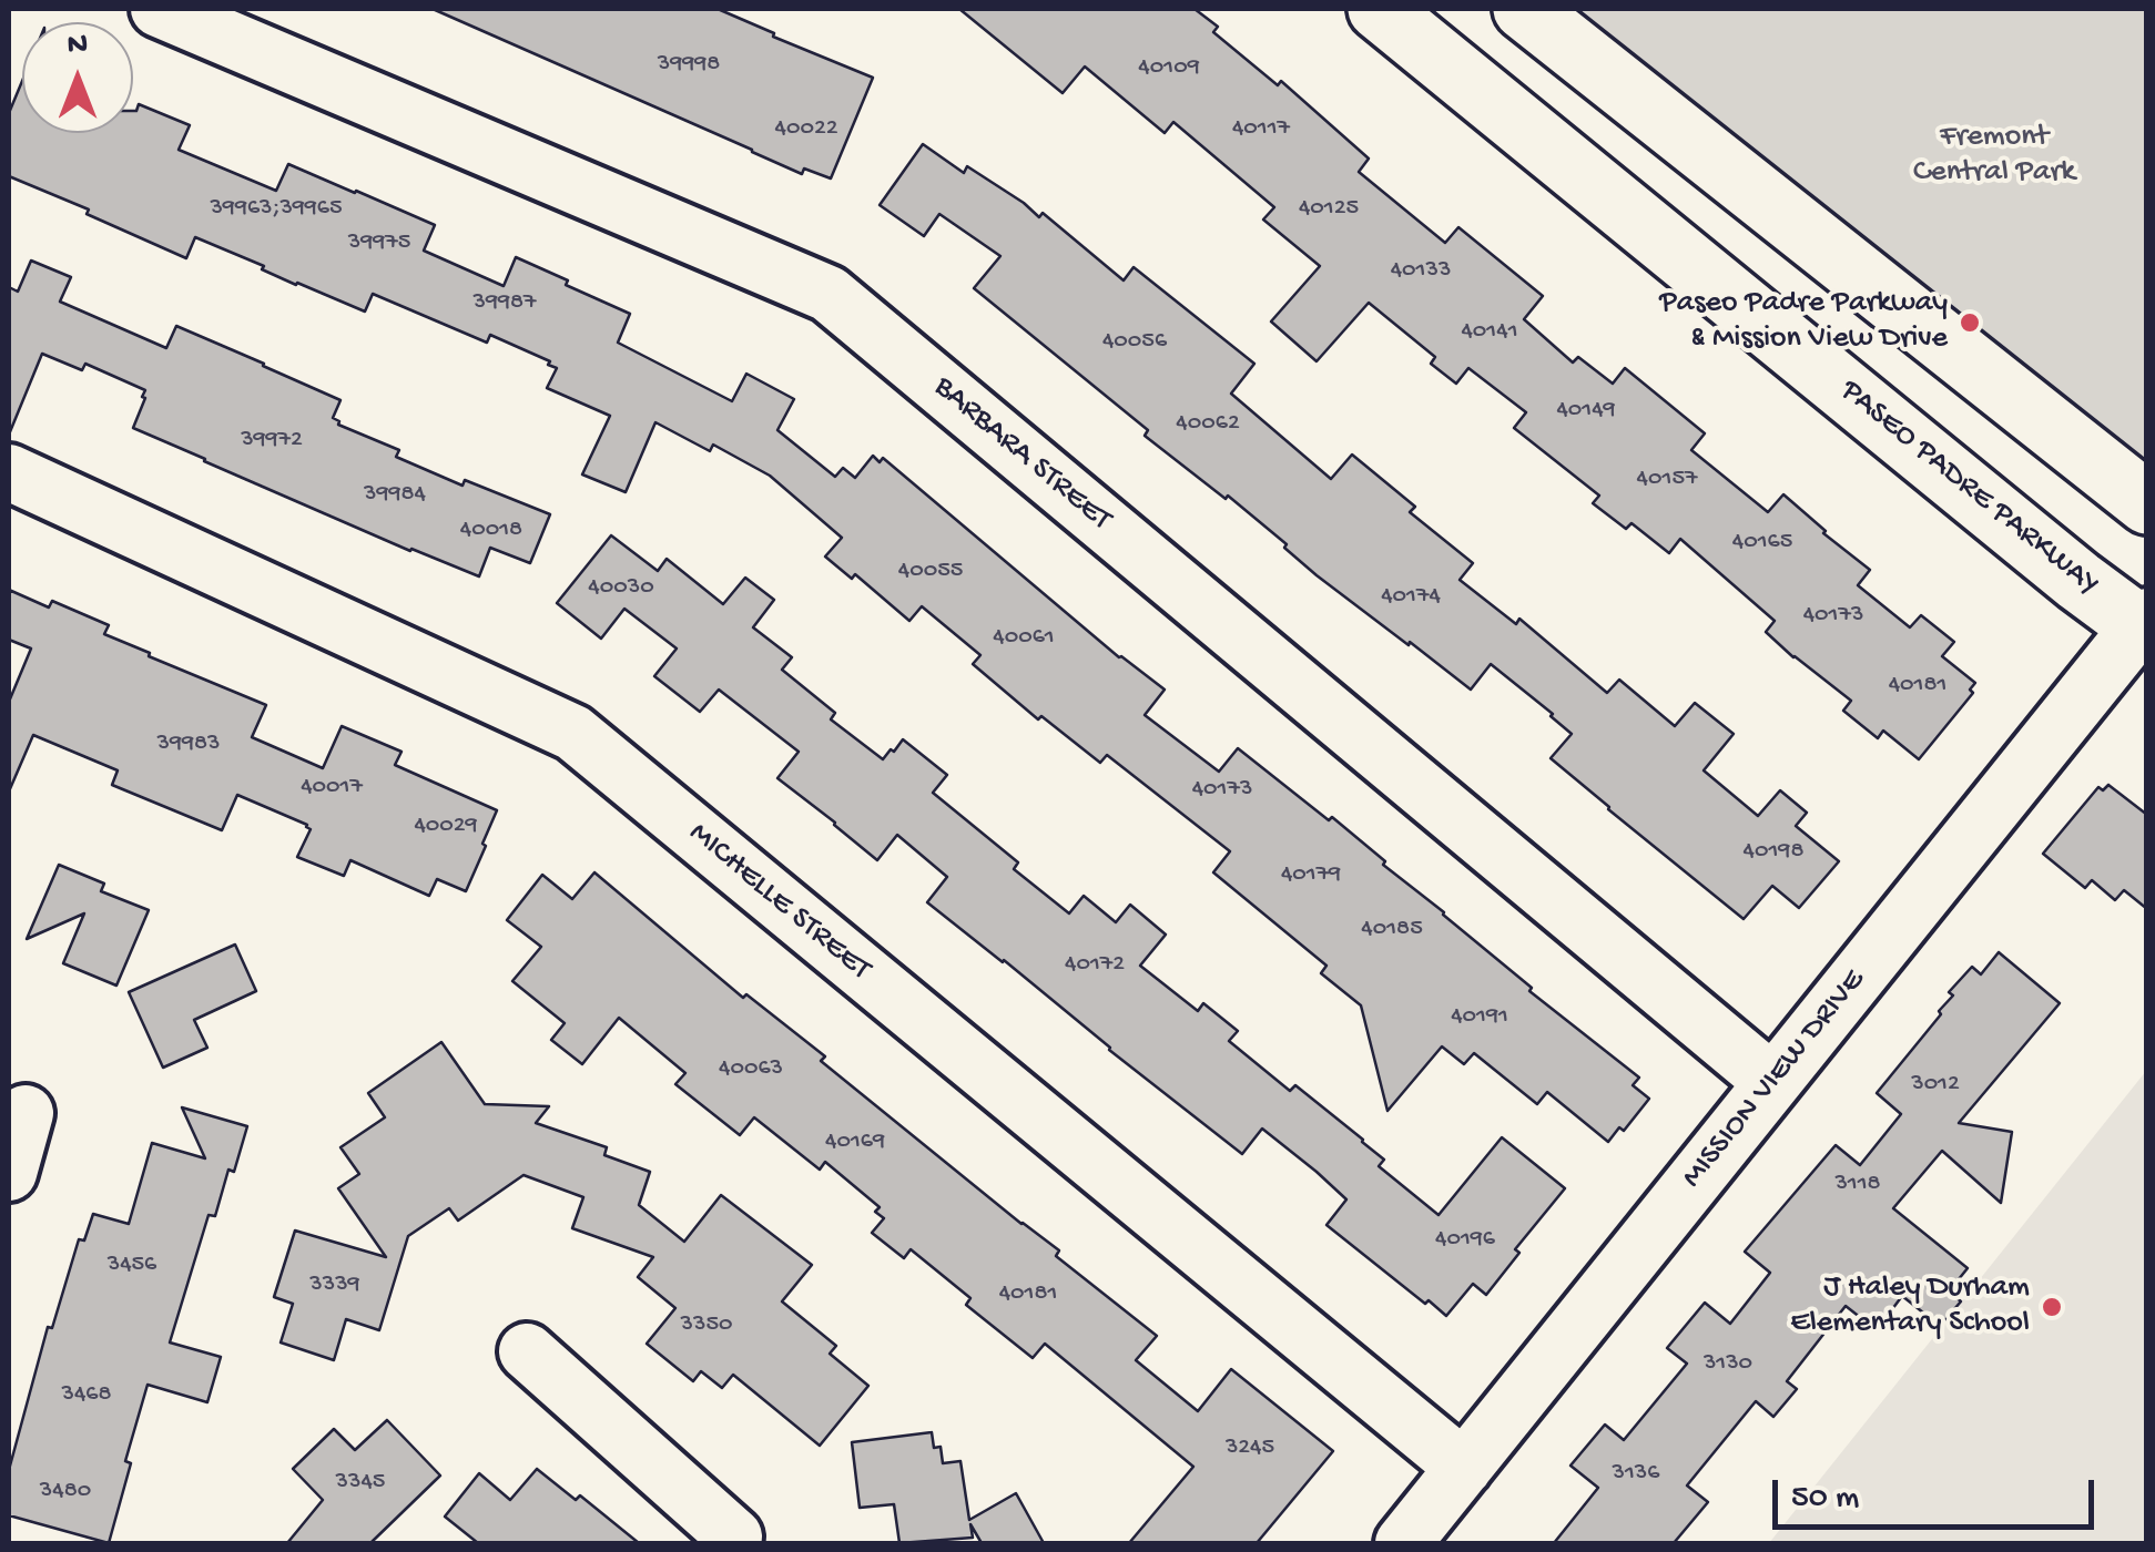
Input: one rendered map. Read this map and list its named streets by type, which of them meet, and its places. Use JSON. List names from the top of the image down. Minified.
{"streets":{"main road":["PASEO PADRE PARKWAY"],"street":["BARBARA STREET","MICHELLE STREET","MISSION VIEW DRIVE"]},"crossings":[["BARBARA STREET","MISSION VIEW DRIVE"],["PASEO PADRE PARKWAY","MISSION VIEW DRIVE"],["MICHELLE STREET","MISSION VIEW DRIVE"]],"parks":["Fremont Central Park"],"places":["Paseo Padre Parkway & Mission View Drive","J Haley Durham Elementary School"],"house_numbers":["39998","40109","40022","40117","39963;39965","40125","39975","40133","39987","40141","40056","40149","40062","39972","40157","39984","40018","40165","40055","40030","40174","40173","40061","40181","39983","40017","40173","40029","40198","40179","40185","40172","40191","40063","3012","40169","3118","40196","3456","3339","40181","3350","3130","3468","3245","3136","3345","3480"],"scale_bar":"50 m","north":"top"}
